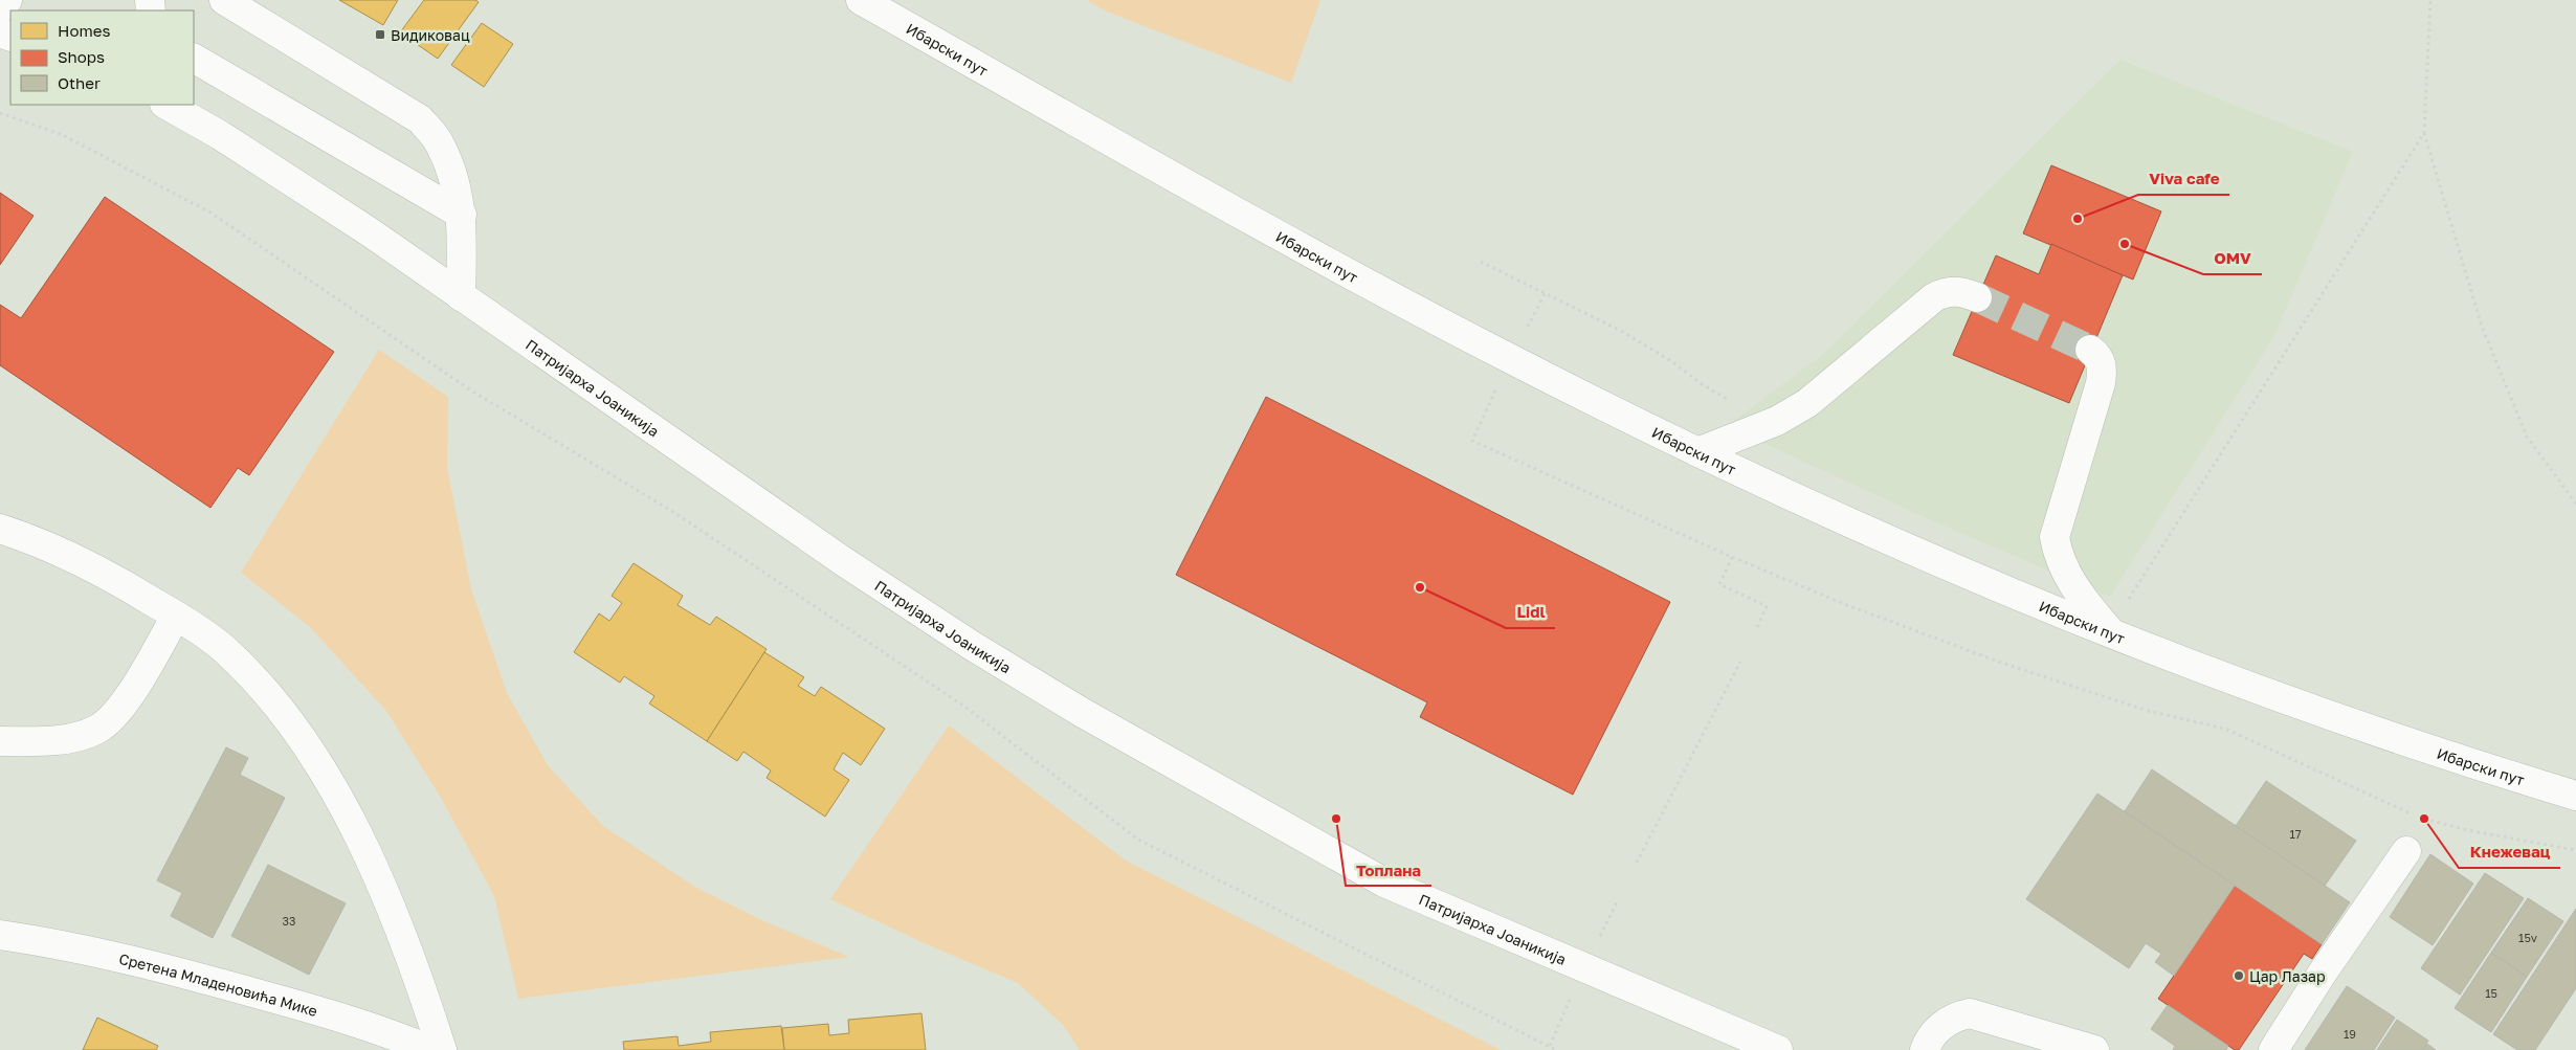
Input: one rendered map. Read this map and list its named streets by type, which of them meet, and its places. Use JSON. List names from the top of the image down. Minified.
{"streets":{"main road":["Ибарски пут","Патријарха Јоаникија","Сретена Младеновића Мике"]},"places":{"transit":["Видиковац"],"other":["Viva cafe","OMV","Lidl","Топлана","Кнежевац","Цар Лазар"]},"house_numbers":["17","33","15v","15","19"],"legend":["Homes","Shops","Other"]}
